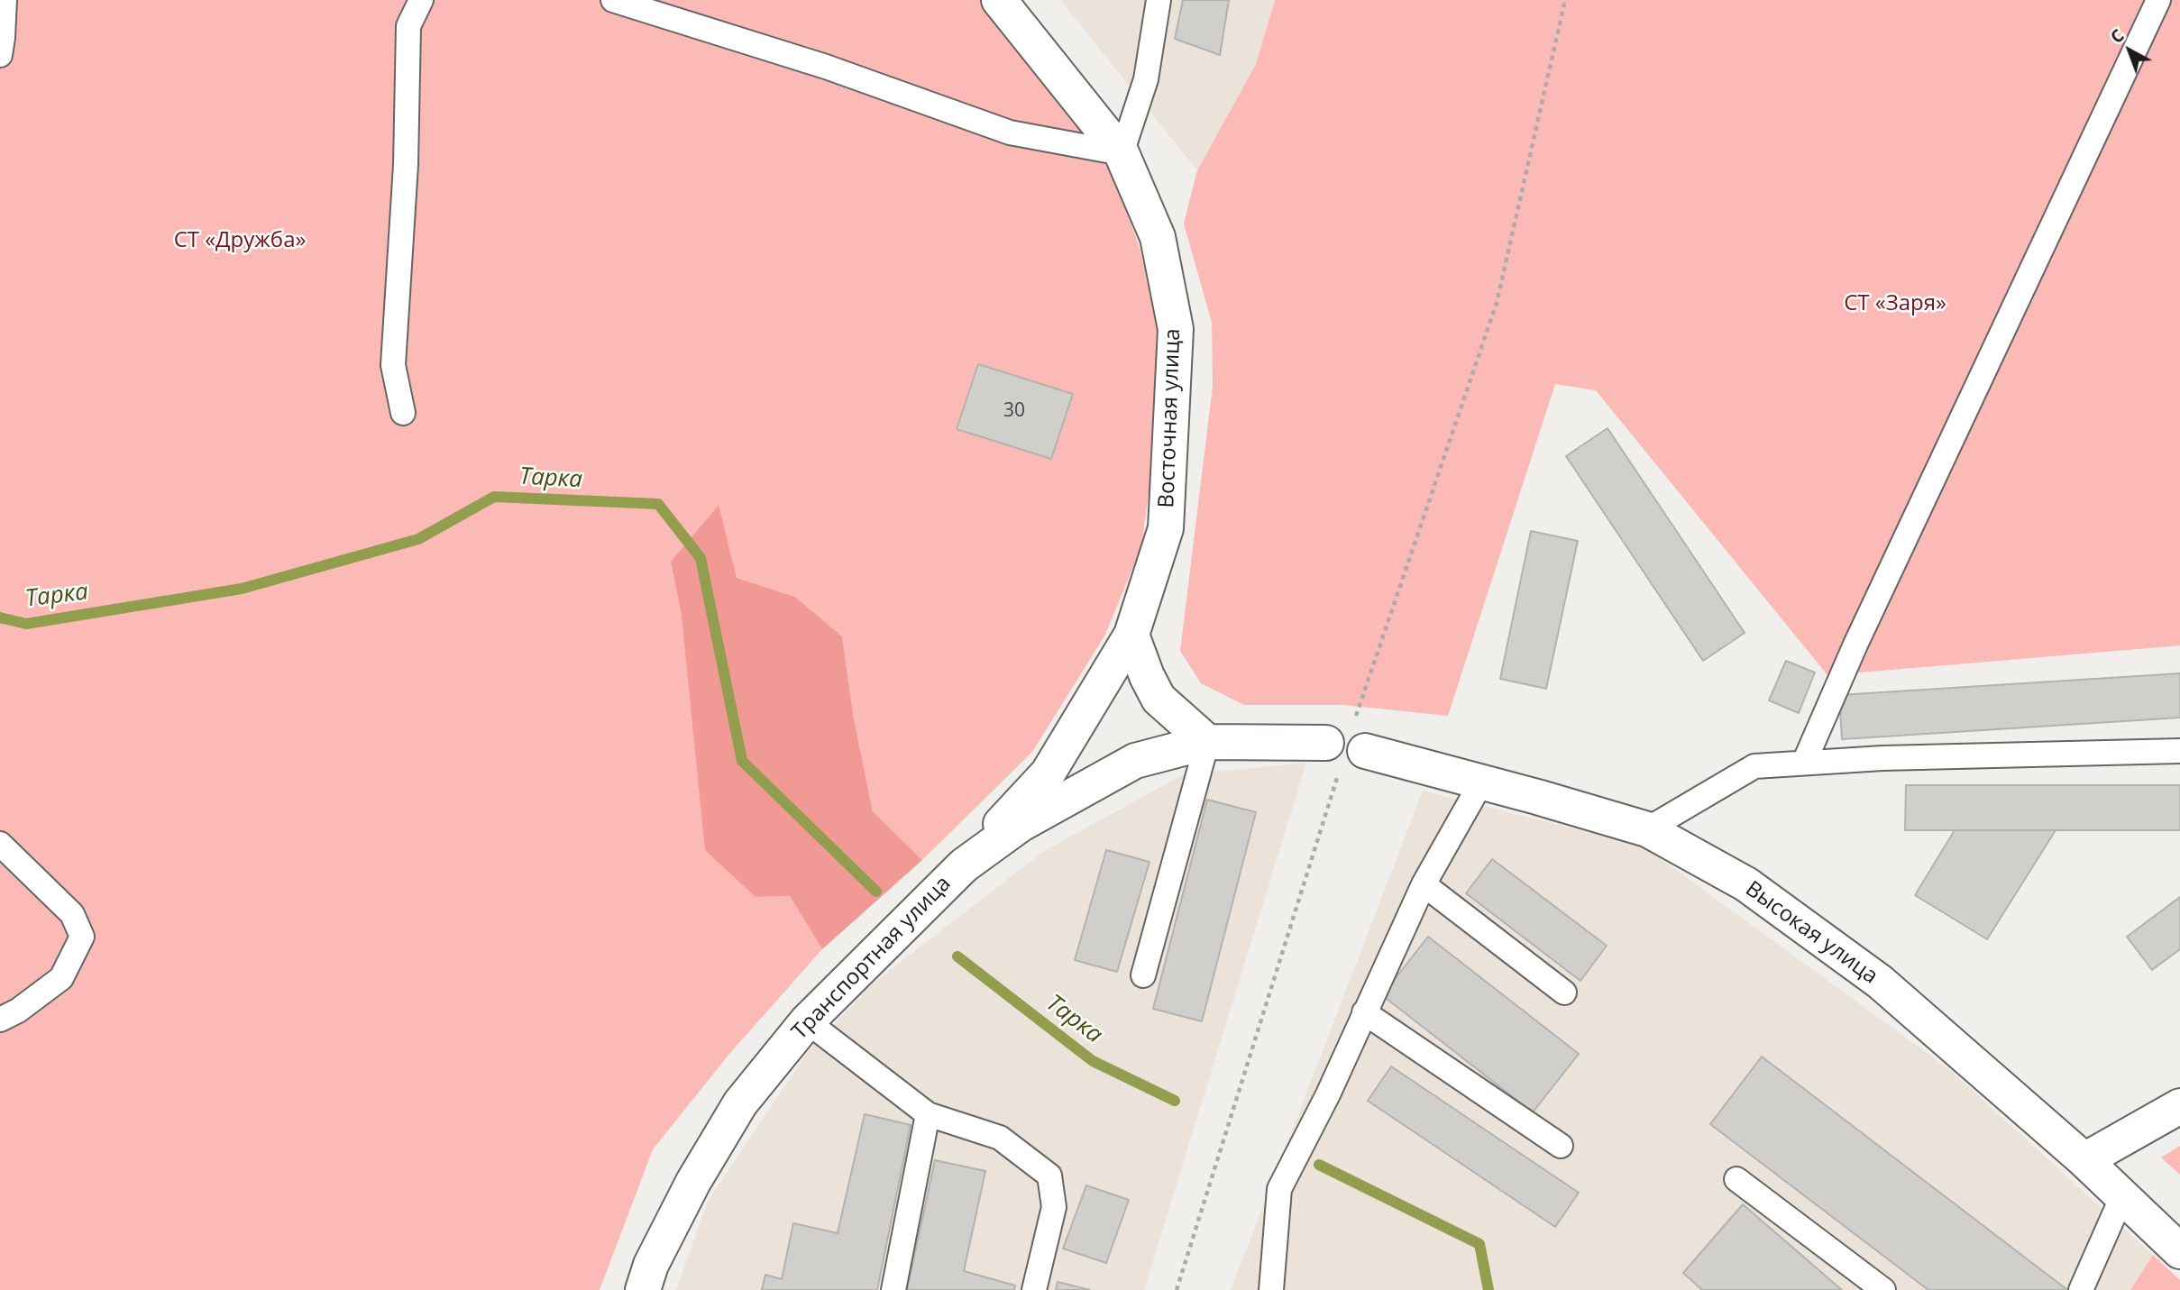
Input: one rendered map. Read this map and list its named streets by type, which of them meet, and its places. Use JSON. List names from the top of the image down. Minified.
{"streets":{"street":["Восточная улица","Высокая улица","Транспортная улица"]},"crossings":[["Восточная улица","Транспортная улица"],["Высокая улица","Транспортная улица"]],"water":["Тарка"],"parks":["СТ «Дружба»","СТ «Заря»"],"house_numbers":["30"],"north":"top left"}
